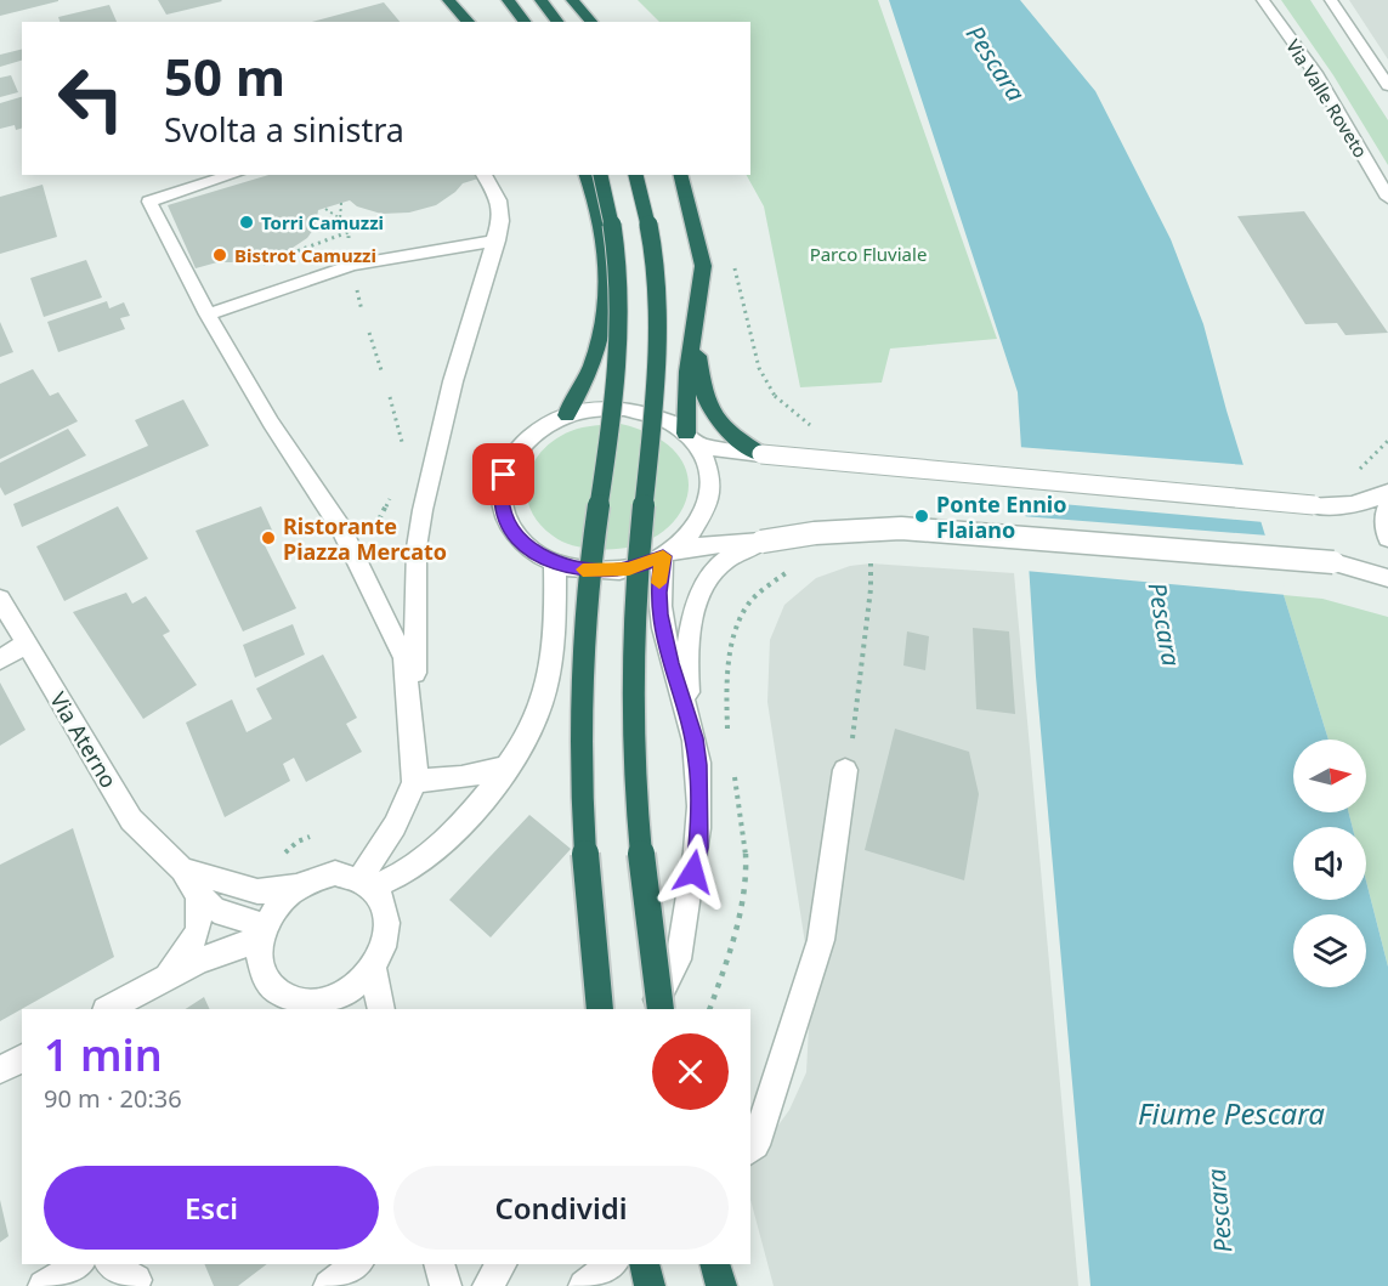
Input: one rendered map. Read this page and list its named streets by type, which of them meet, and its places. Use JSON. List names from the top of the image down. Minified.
{"streets":{"street":["Via Valle Roveto","Via Aterno"]},"water":["Pescara","Fiume Pescara"],"parks":["Parco Fluviale"],"places":["Torri Camuzzi","Bistrot Camuzzi","Ponte Ennio Flaiano","Ristorante Piazza Mercato"],"north":"right","page":{"turn":["50 m","Svolta a sinistra"],"heading":["1 min","90 m · 20:36"],"buttons":["Esci","Condividi"]}}
